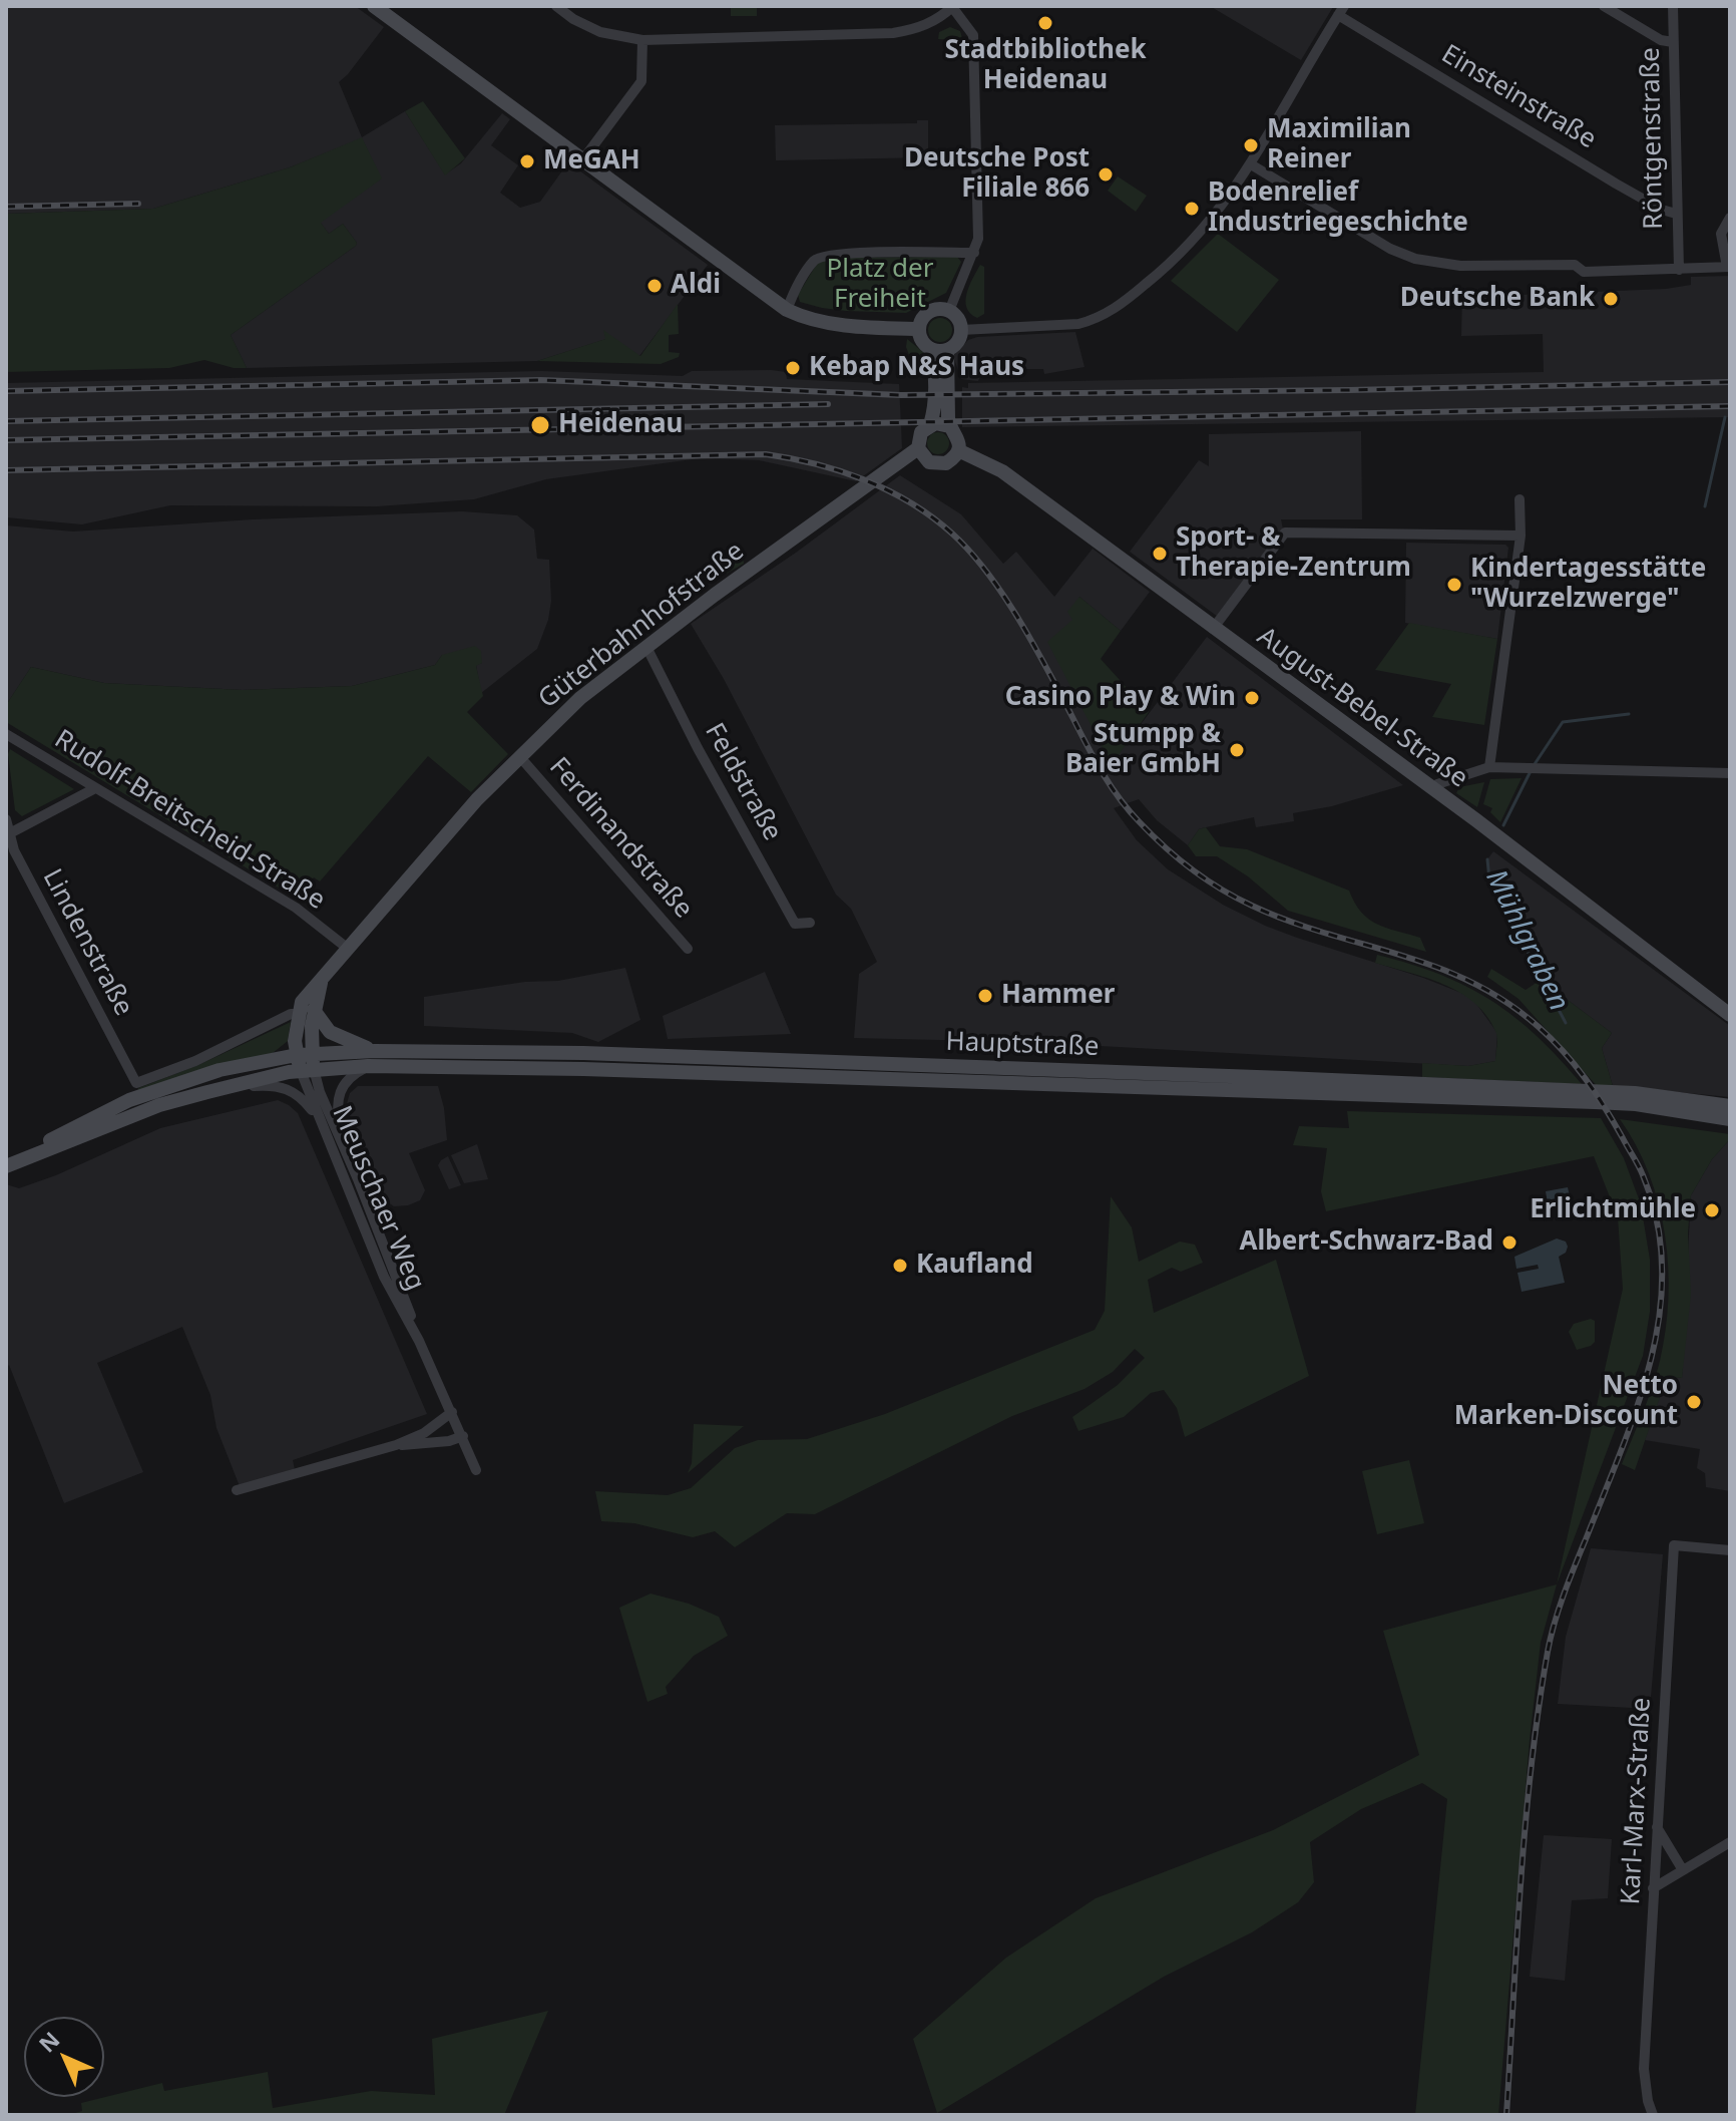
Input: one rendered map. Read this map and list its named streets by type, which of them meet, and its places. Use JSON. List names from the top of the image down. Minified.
{"streets":{"main road":["Güterbahnhofstraße","August-Bebel-Straße","Hauptstraße"],"street":["Einsteinstraße","Röntgenstraße","Feldstraße","Rudolf-Breitscheid-Straße","Ferdinandstraße","Lindenstraße","Meuschaer Weg","Karl-Marx-Straße"]},"crossings":[["Einsteinstraße","Röntgenstraße"],["Güterbahnhofstraße","August-Bebel-Straße"],["Güterbahnhofstraße","Feldstraße"],["Güterbahnhofstraße","Rudolf-Breitscheid-Straße"],["Güterbahnhofstraße","Ferdinandstraße"],["Güterbahnhofstraße","Lindenstraße"],["Güterbahnhofstraße","Hauptstraße"],["Güterbahnhofstraße","Meuschaer Weg"],["Hauptstraße","Meuschaer Weg"]],"water":["Mühlgraben"],"parks":["Platz der Freiheit"],"places":["Stadtbibliothek Heidenau","Maximilian Reiner","MeGAH","Deutsche Post Filiale 866","Bodenrelief Industriegeschichte","Aldi","Deutsche Bank","Kebap N&S Haus","Heidenau","Sport- & Therapie-Zentrum","Kindertagesstätte \"Wurzelzwerge\"","Casino Play & Win","Stumpp & Baier GmbH","Hammer","Erlichtmühle","Albert-Schwarz-Bad","Kaufland","Netto Marken-Discount"],"north":"top left"}
